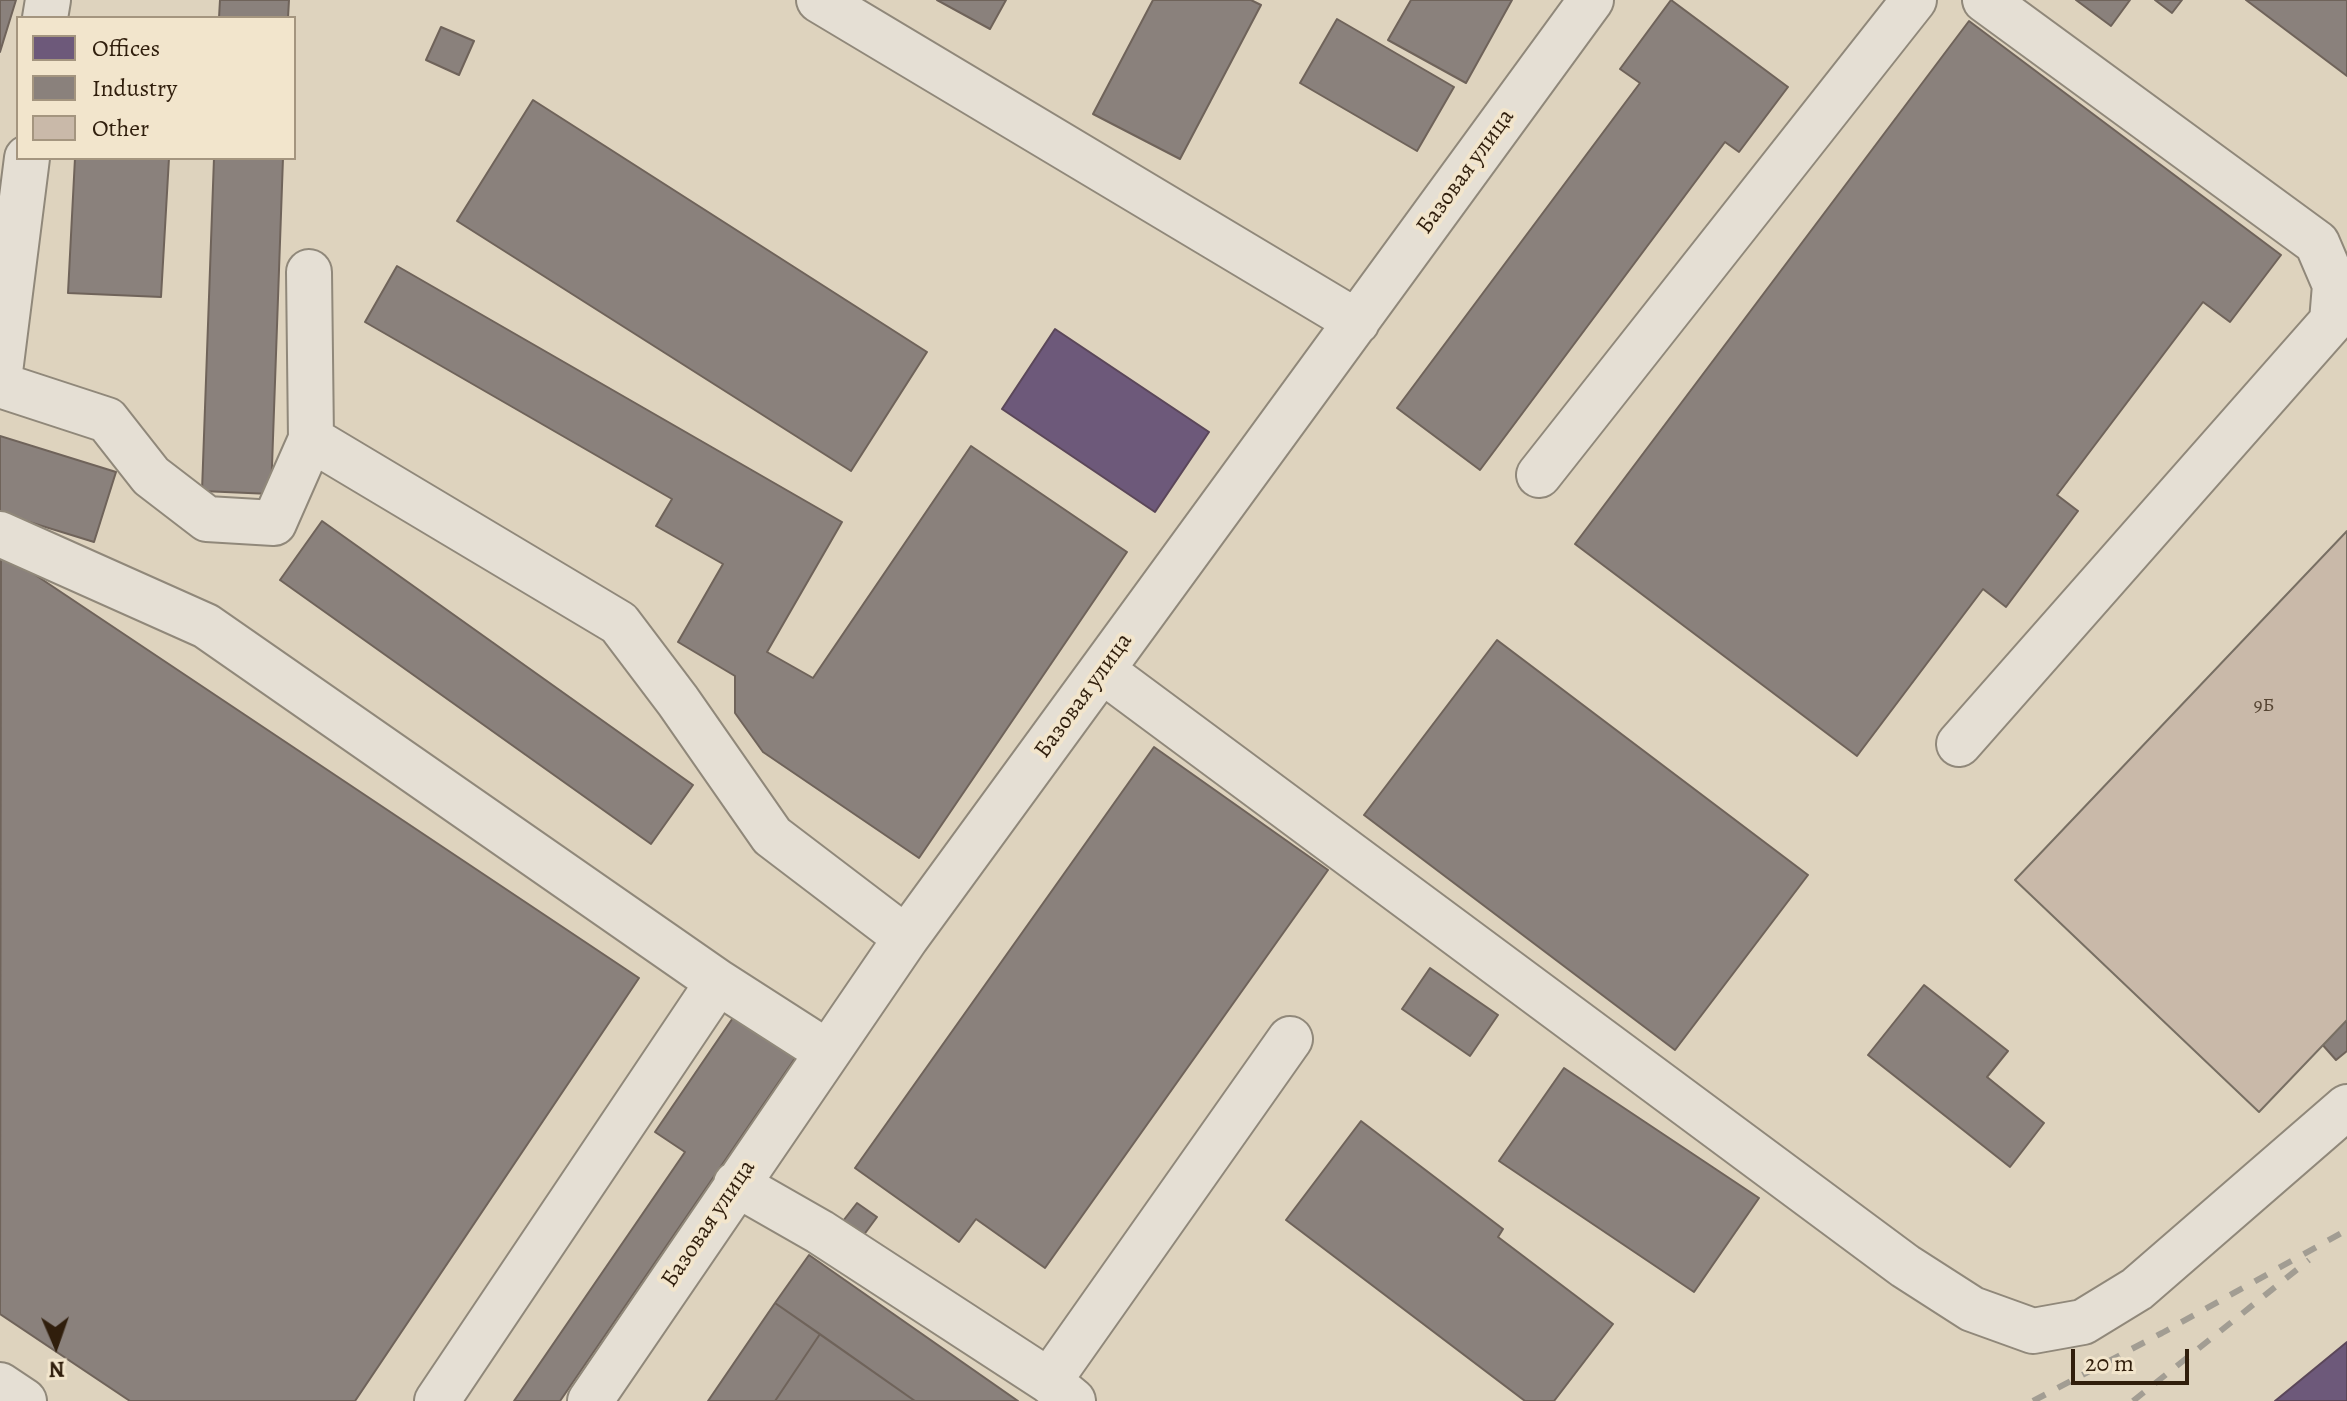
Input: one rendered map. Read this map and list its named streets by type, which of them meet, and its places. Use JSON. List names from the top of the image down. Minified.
{"streets":{"street":["Базовая улица"]},"house_numbers":["9Б"],"legend":["Offices","Industry","Other"],"scale_bar":"20 m","north":"bottom"}
